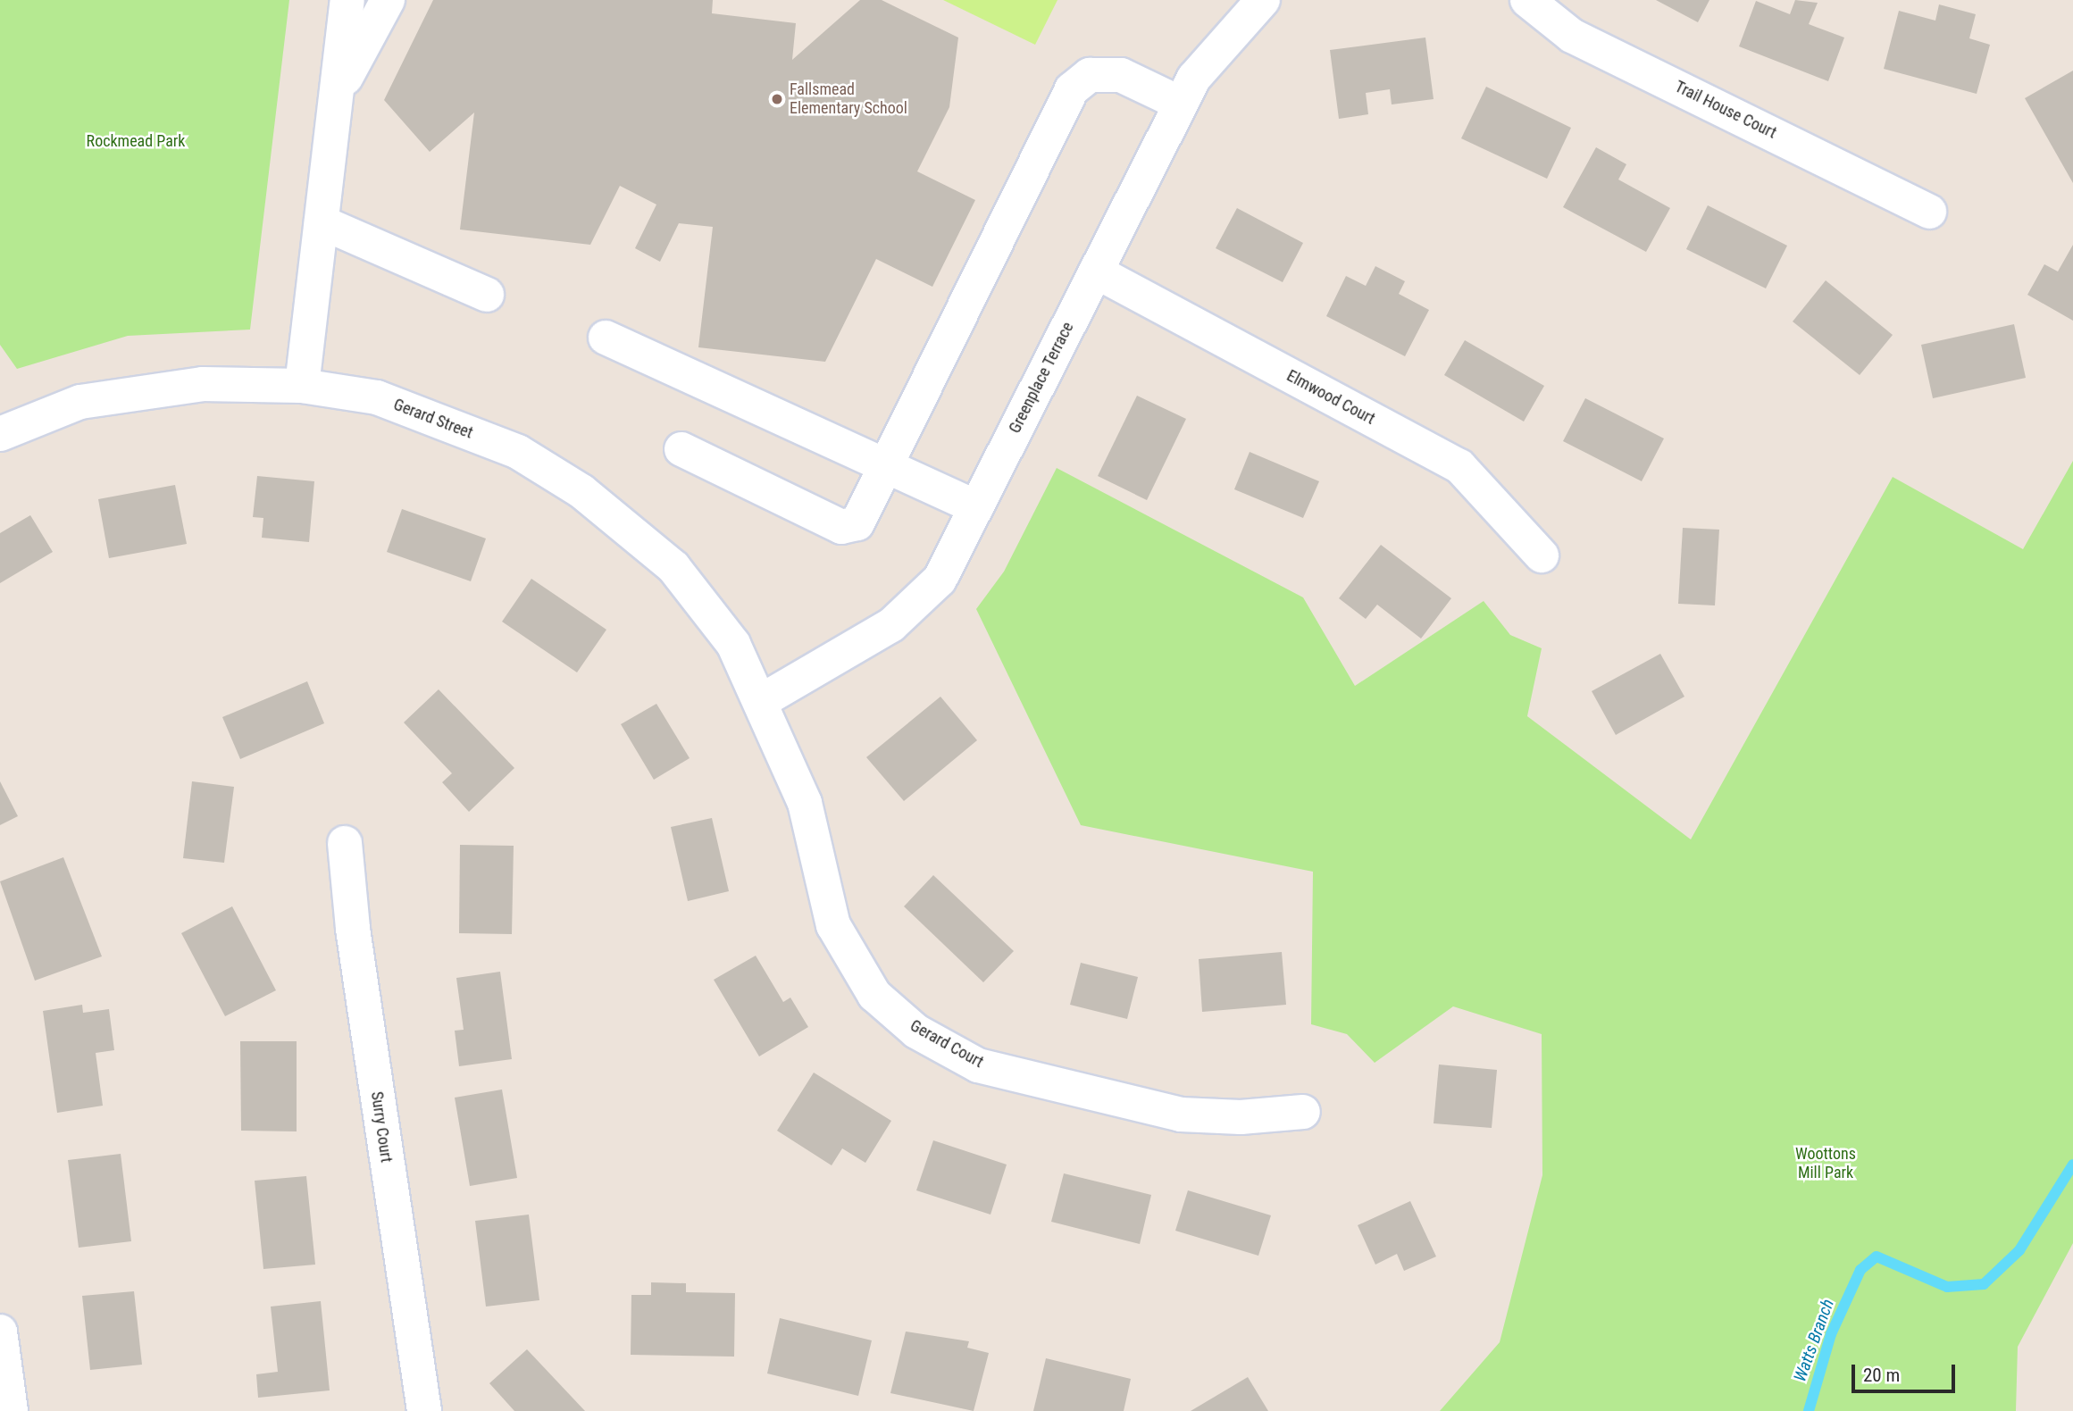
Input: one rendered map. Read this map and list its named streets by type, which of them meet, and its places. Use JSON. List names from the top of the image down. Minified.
{"streets":{"street":["Trail House Court","Greenplace Terrace","Elmwood Court","Gerard Street","Gerard Court","Surry Court"]},"crossings":[["Greenplace Terrace","Elmwood Court"],["Greenplace Terrace","Gerard Street"],["Greenplace Terrace","Gerard Court"],["Gerard Street","Gerard Court"]],"water":["Watts Branch"],"parks":["Rockmead Park","Woottons Mill Park"],"places":["Fallsmead Elementary School"],"scale_bar":"20 m"}
